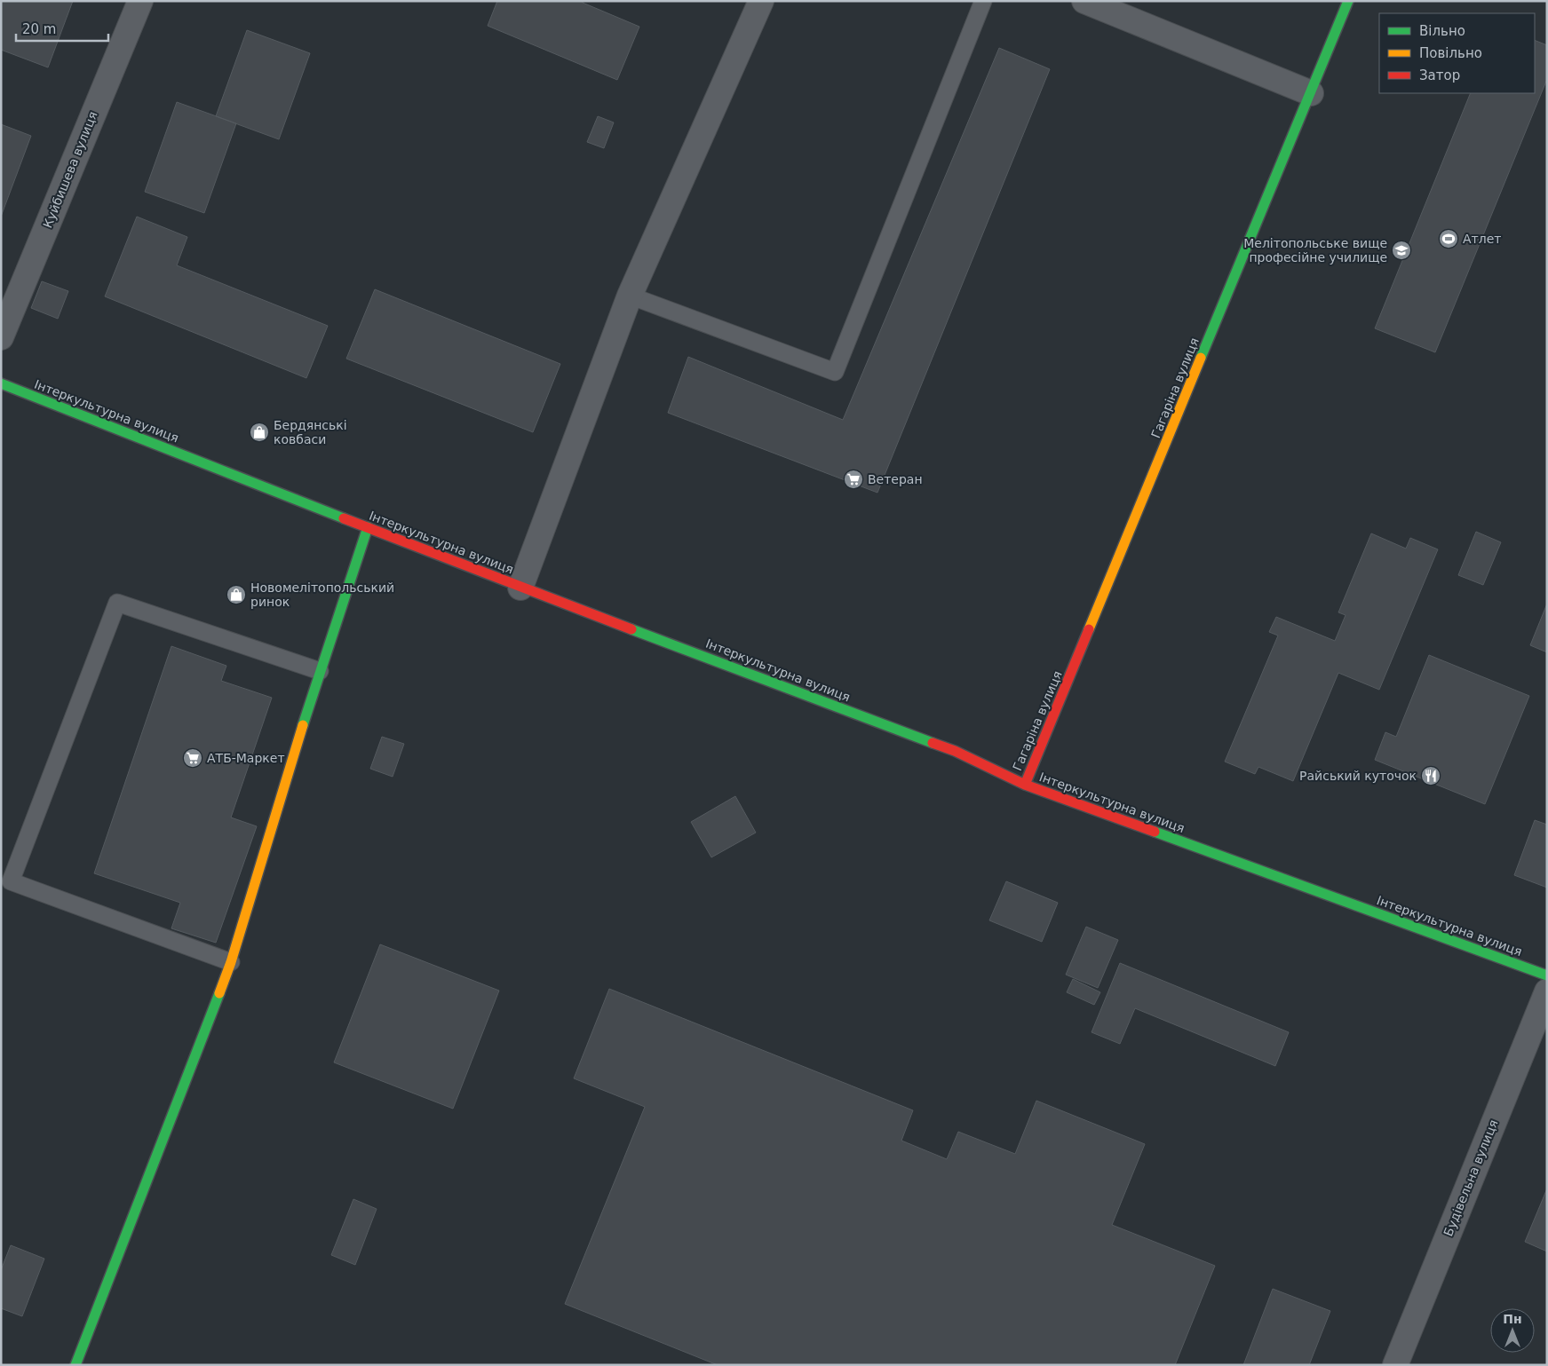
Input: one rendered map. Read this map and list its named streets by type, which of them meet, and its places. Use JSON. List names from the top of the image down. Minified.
{"streets":{"street":["Куйбишева вулиця","Гагаріна вулиця","Інтеркультурна вулиця","Будівельна вулиця"]},"crossings":[["Гагаріна вулиця","Інтеркультурна вулиця"]],"places":{"sports":["Атлет"],"school or university":["Мелітопольське вище професійне училище"],"shop":["Бердянські ковбаси","Новомелітопольський ринок"],"supermarket":["Ветеран","АТБ-Маркет"],"restaurant":["Райський куточок"]},"legend":["Вільно","Повільно","Затор"],"scale_bar":"20 m","north":"top"}
